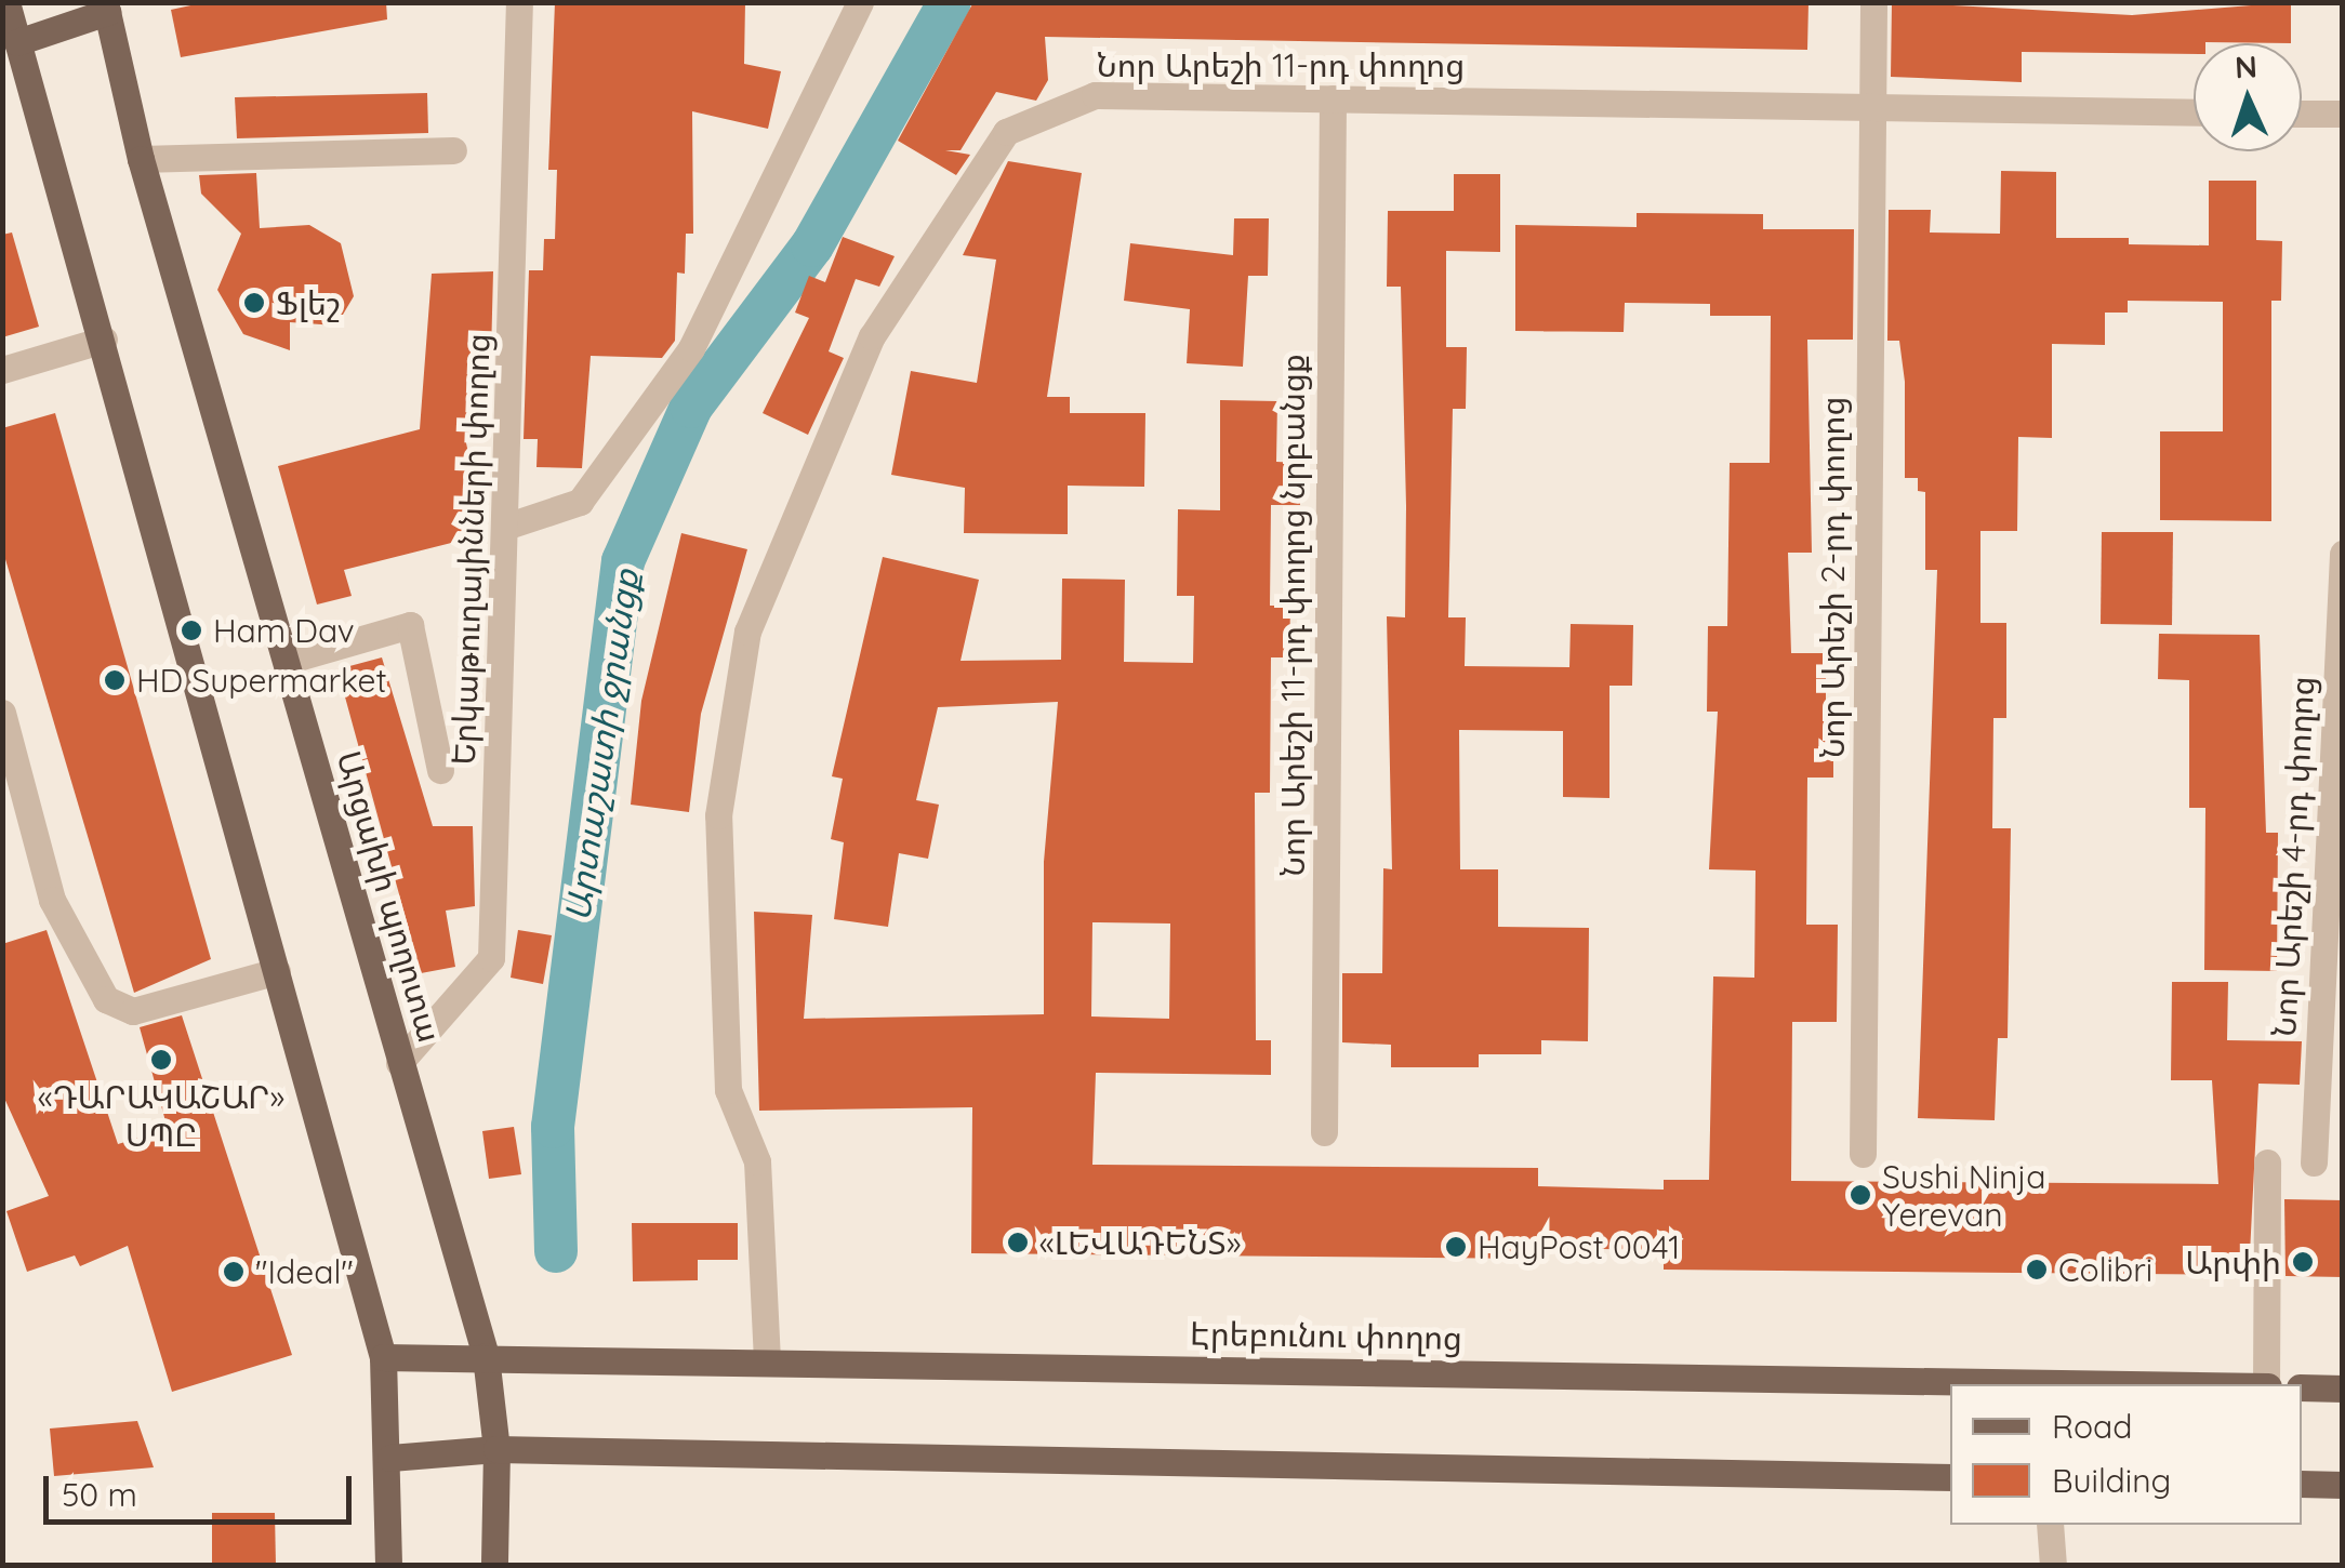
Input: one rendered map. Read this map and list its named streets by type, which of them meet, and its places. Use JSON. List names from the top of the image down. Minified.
{"streets":{"main road":["Արցախի պողոտա","Էրեբունու փողոց"],"street":["Նոր Արեշի 11-րդ փողոց","Երկաթուղայինների փողոց","Նոր Արեշի 2-րդ փողոց","Նոր Արեշի 11-րդ փողոց նրբանցք","Նոր Արեշի 4-րդ փողոց"]},"crossings":[["Նոր Արեշի 11-րդ փողոց","Նոր Արեշի 2-րդ փողոց"],["Նոր Արեշի 11-րդ փողոց","Նոր Արեշի 11-րդ փողոց նրբանցք"],["Նոր Արեշի 11-րդ փողոց","Էրեբունու փողոց"],["Երկաթուղայինների փողոց","Արցախի պողոտա"],["Արցախի պողոտա","Էրեբունու փողոց"]],"water":["Արտաշատի ջրանցք"],"places":["Ֆլեշ","Ham Dav","HD Supermarket","«ԴԱՐԱԿԱՇԱՐ» ՍՊԸ","Sushi Ninja Yerevan","«ԼԵՎԱԴԵՆՏ»","HayPost 0041","Արփի","Colibri","\"Ideal\""],"legend":["Road","Building"],"scale_bar":"50 m","north":"top"}
